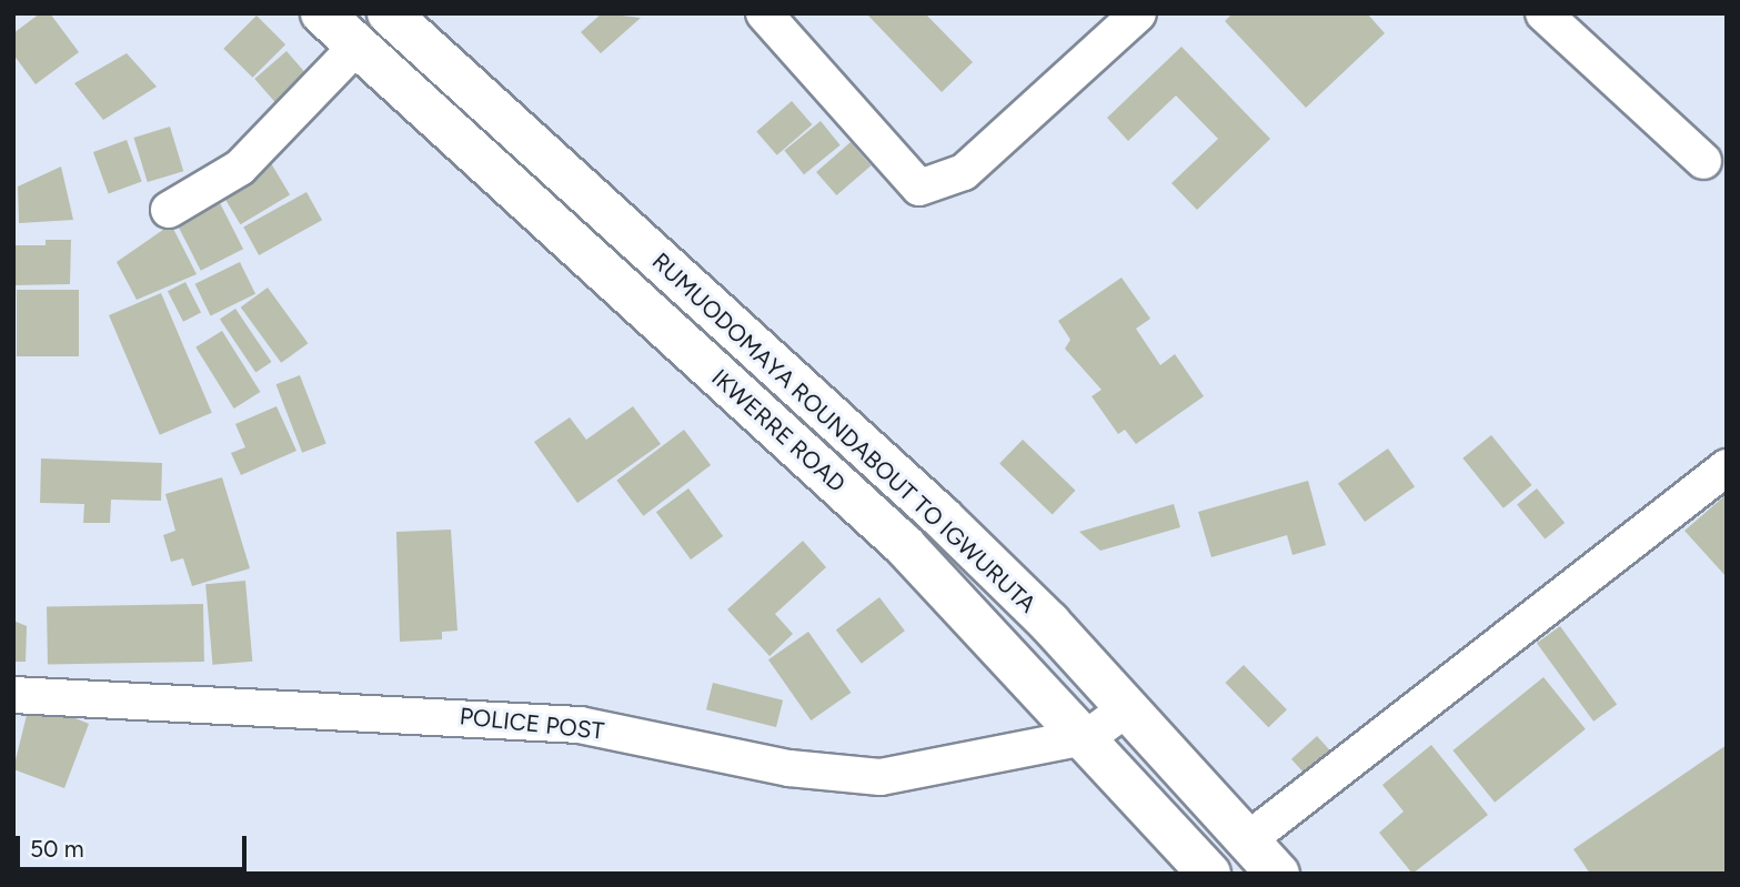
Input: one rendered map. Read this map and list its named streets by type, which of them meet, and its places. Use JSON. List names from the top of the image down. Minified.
{"streets":{"main road":["IKWERRE ROAD","RUMUODOMAYA ROUNDABOUT TO IGWURUTA"],"street":["POLICE POST"]},"crossings":[["IKWERRE ROAD","POLICE POST"]],"scale_bar":"50 m"}
